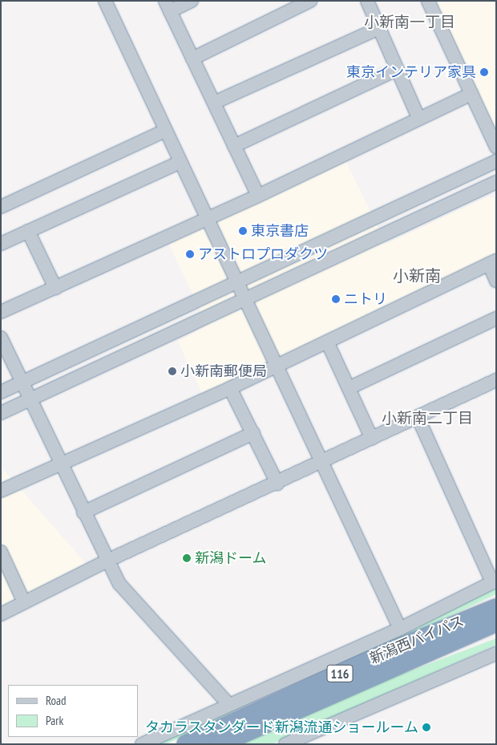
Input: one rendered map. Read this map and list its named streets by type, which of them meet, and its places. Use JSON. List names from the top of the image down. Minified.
{"streets":{"highway":["新潟西バイパス","116"]},"districts":["小新南一丁目","小新南","小新南二丁目"],"places":["東京インテリア家具","東京書店","アストロプロダクツ","ニトリ","小新南郵便局","新潟ドーム","タカラスタンダード新潟流通ショールーム"],"legend":["Road","Park"]}
